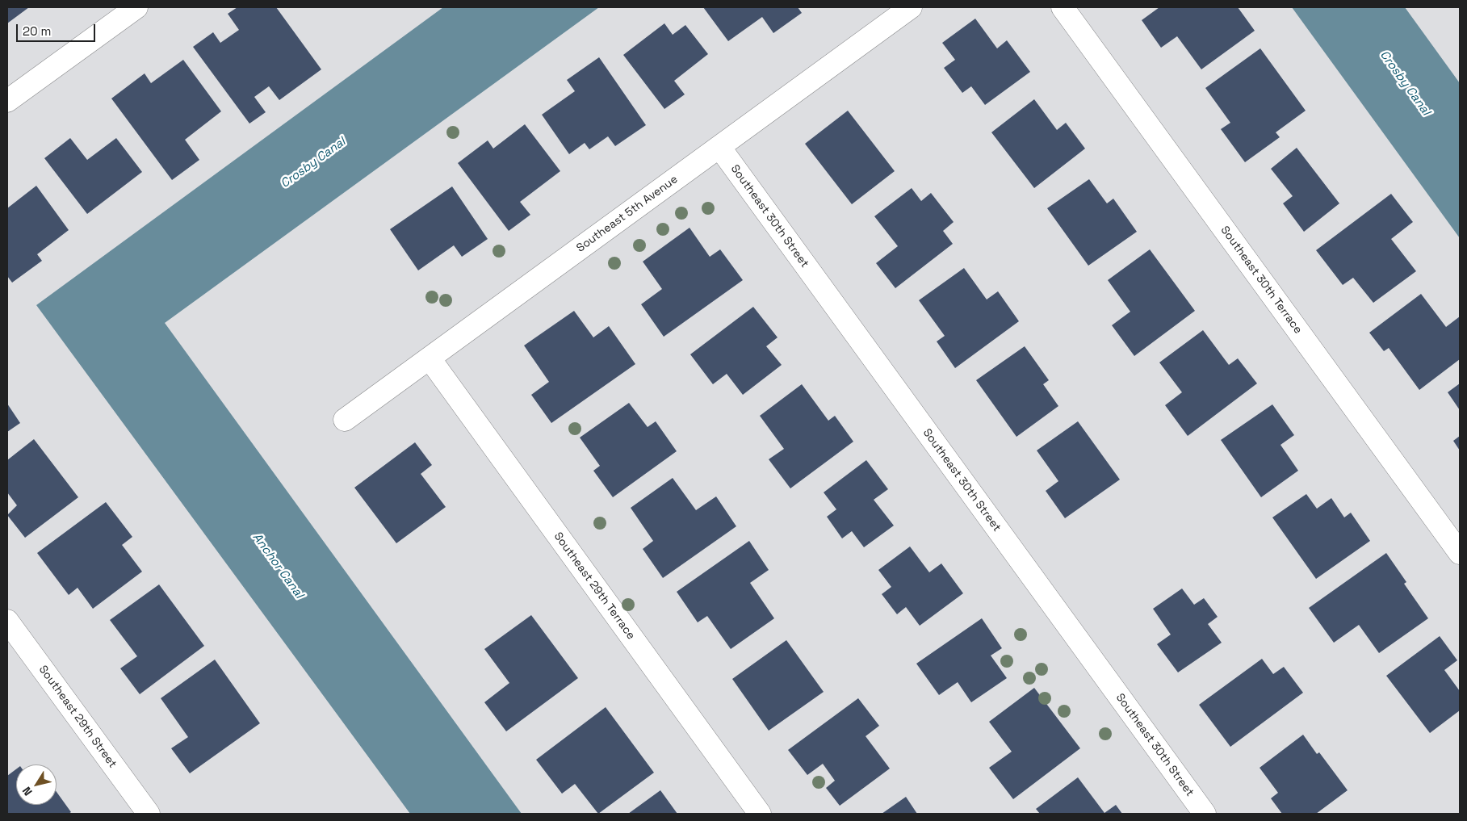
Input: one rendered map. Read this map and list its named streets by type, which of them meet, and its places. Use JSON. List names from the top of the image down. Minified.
{"streets":{"street":["Southeast 5th Avenue","Southeast 30th Street","Southeast 30th Terrace","Southeast 29th Terrace","Southeast 29th Street"]},"crossings":[["Southeast 5th Avenue","Southeast 30th Street"],["Southeast 5th Avenue","Southeast 29th Terrace"]],"water":["Crosby Canal","Anchor Canal"],"scale_bar":"20 m","north":"bottom left"}
